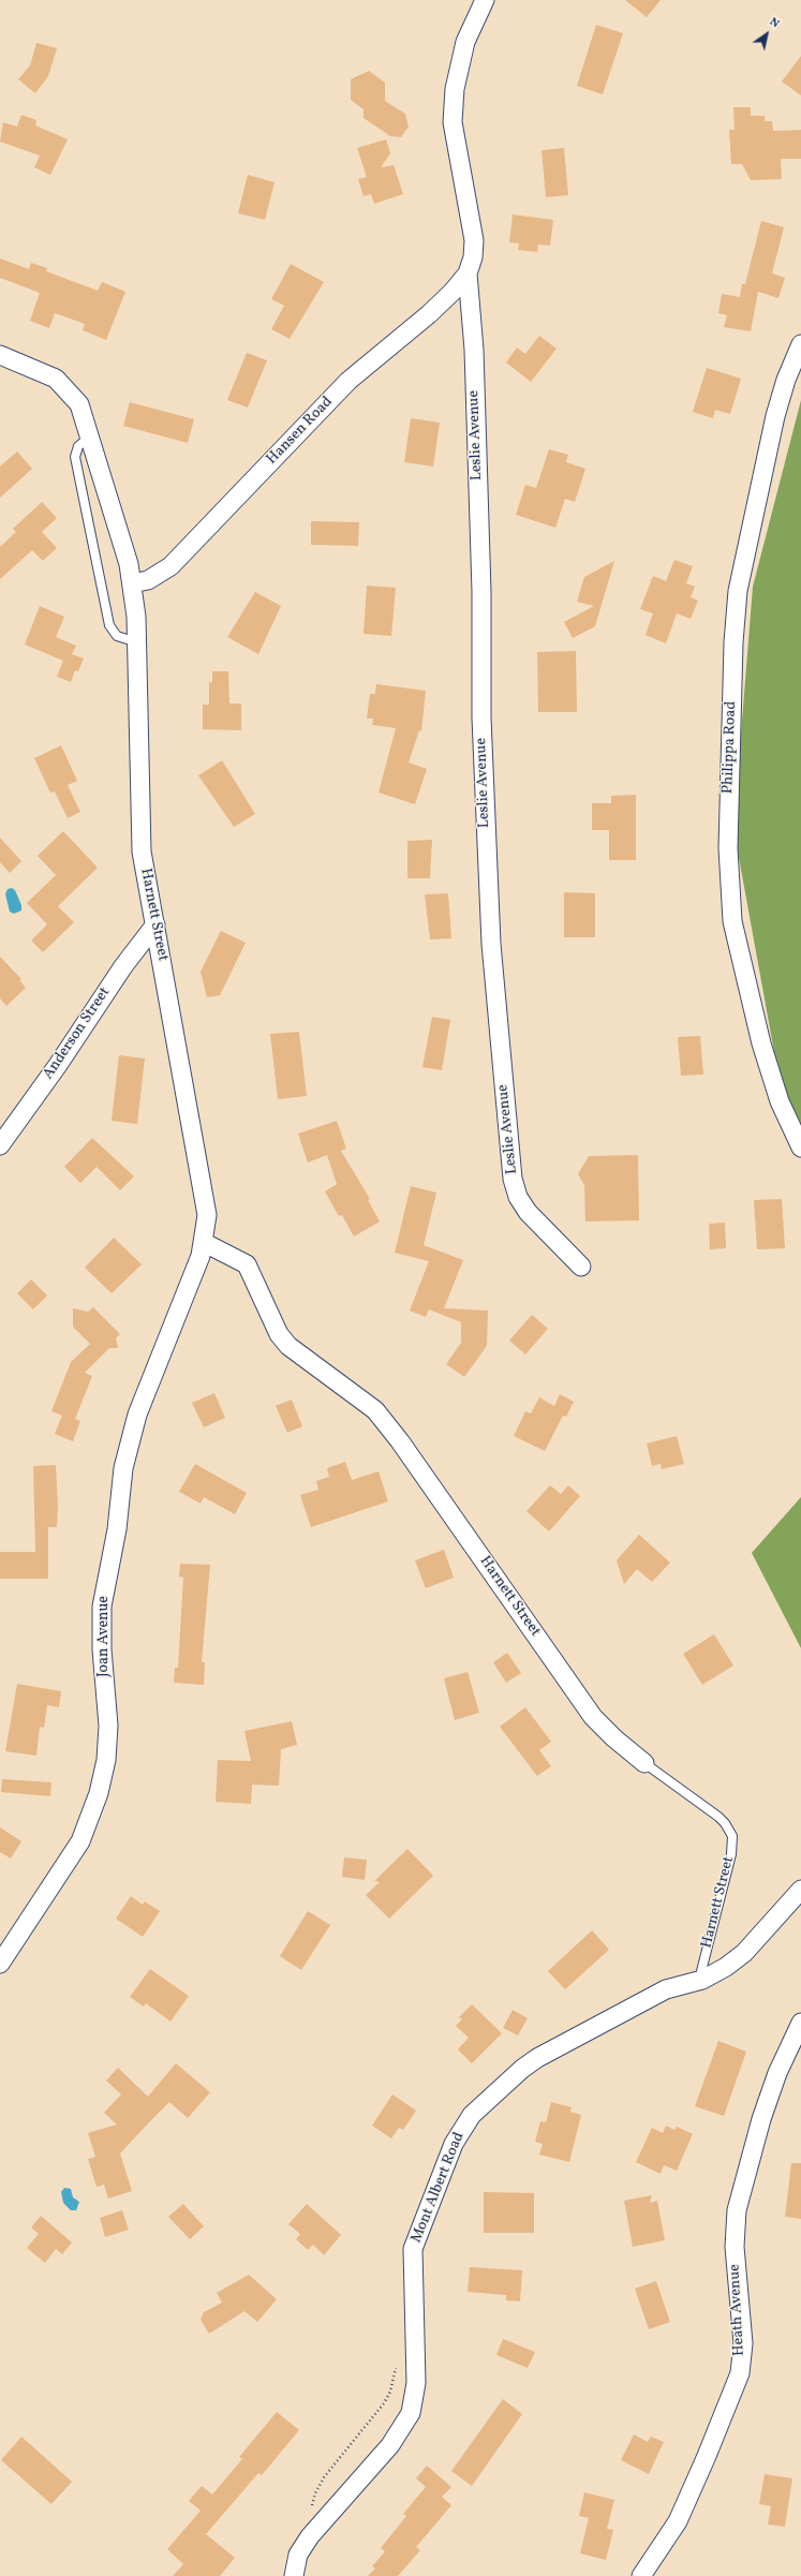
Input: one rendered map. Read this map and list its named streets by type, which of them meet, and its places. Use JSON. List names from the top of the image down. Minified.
{"streets":{"street":["Hansen Road","Leslie Avenue","Philippa Road","Harnett Street","Anderson Street","Joan Avenue","Mont Albert Road","Heath Avenue"]},"crossings":[["Hansen Road","Leslie Avenue"],["Hansen Road","Harnett Street"],["Harnett Street","Anderson Street"],["Harnett Street","Joan Avenue"],["Harnett Street","Mont Albert Road"]],"north":"top right"}
